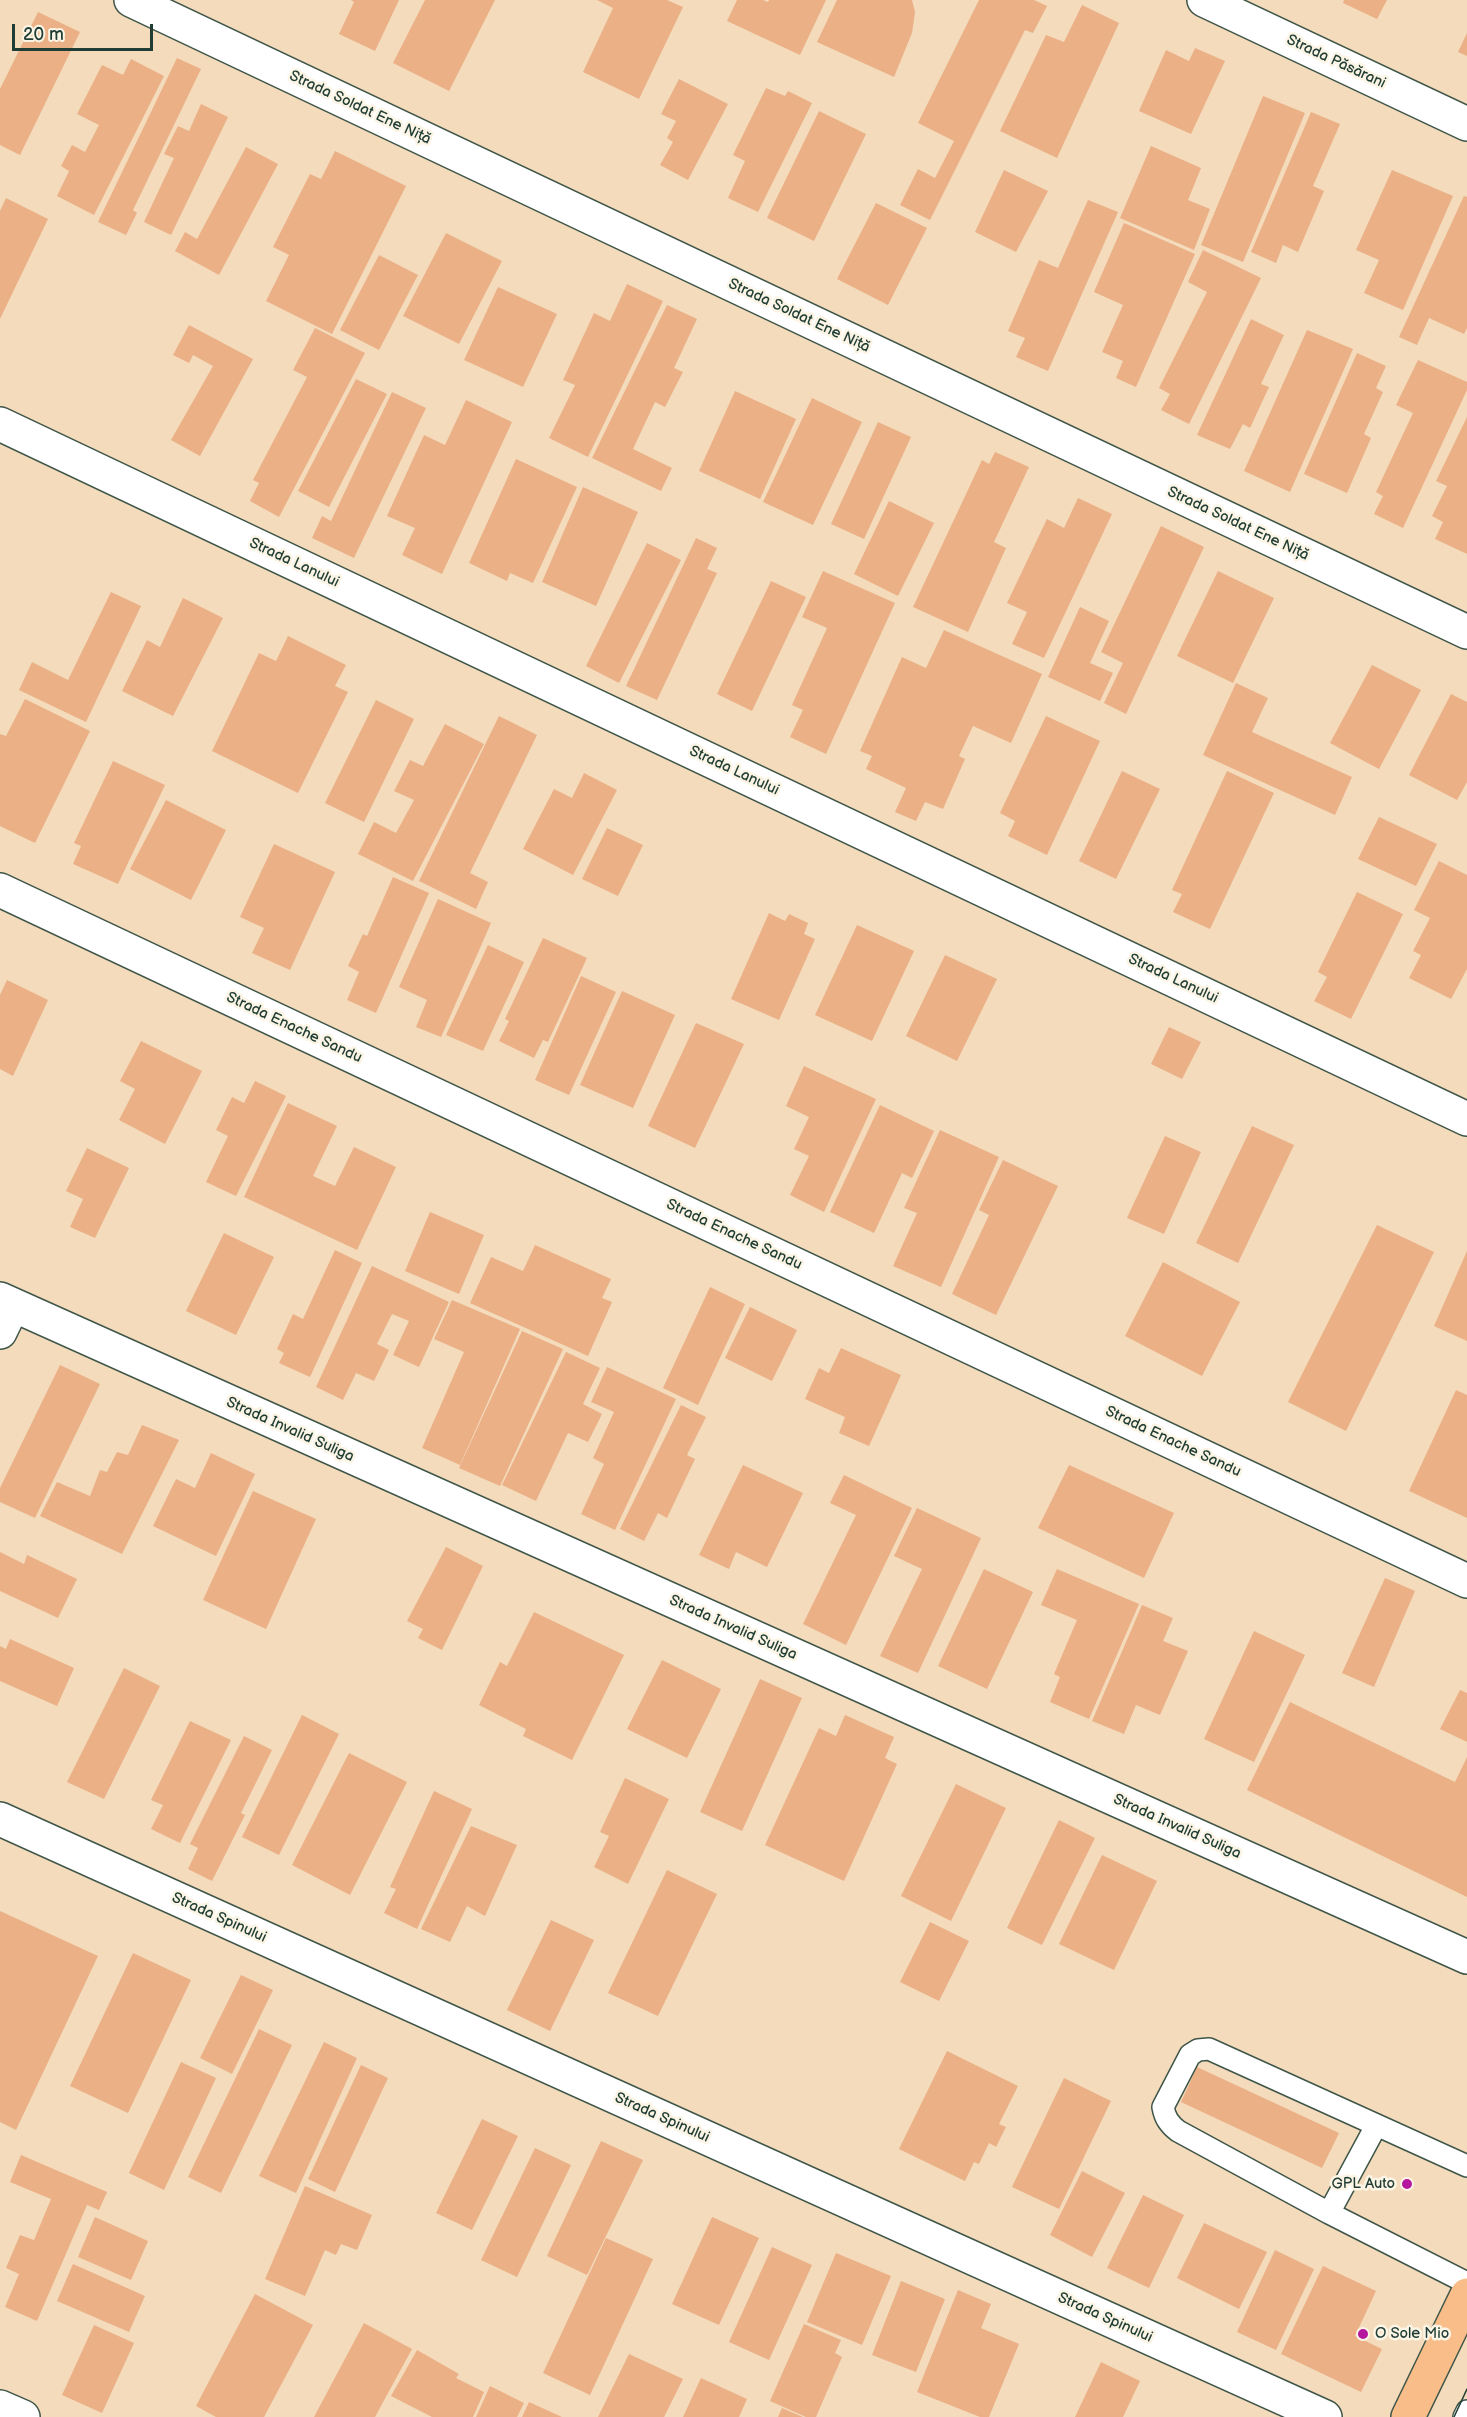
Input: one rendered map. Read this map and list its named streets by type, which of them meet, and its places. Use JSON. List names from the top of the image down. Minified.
{"streets":{"street":["Strada Păsărani","Strada Soldat Ene Niță","Strada Lanului","Strada Enache Sandu","Strada Invalid Suliga","Strada Spinului"]},"places":["GPL Auto","O Sole Mio"],"scale_bar":"20 m"}
